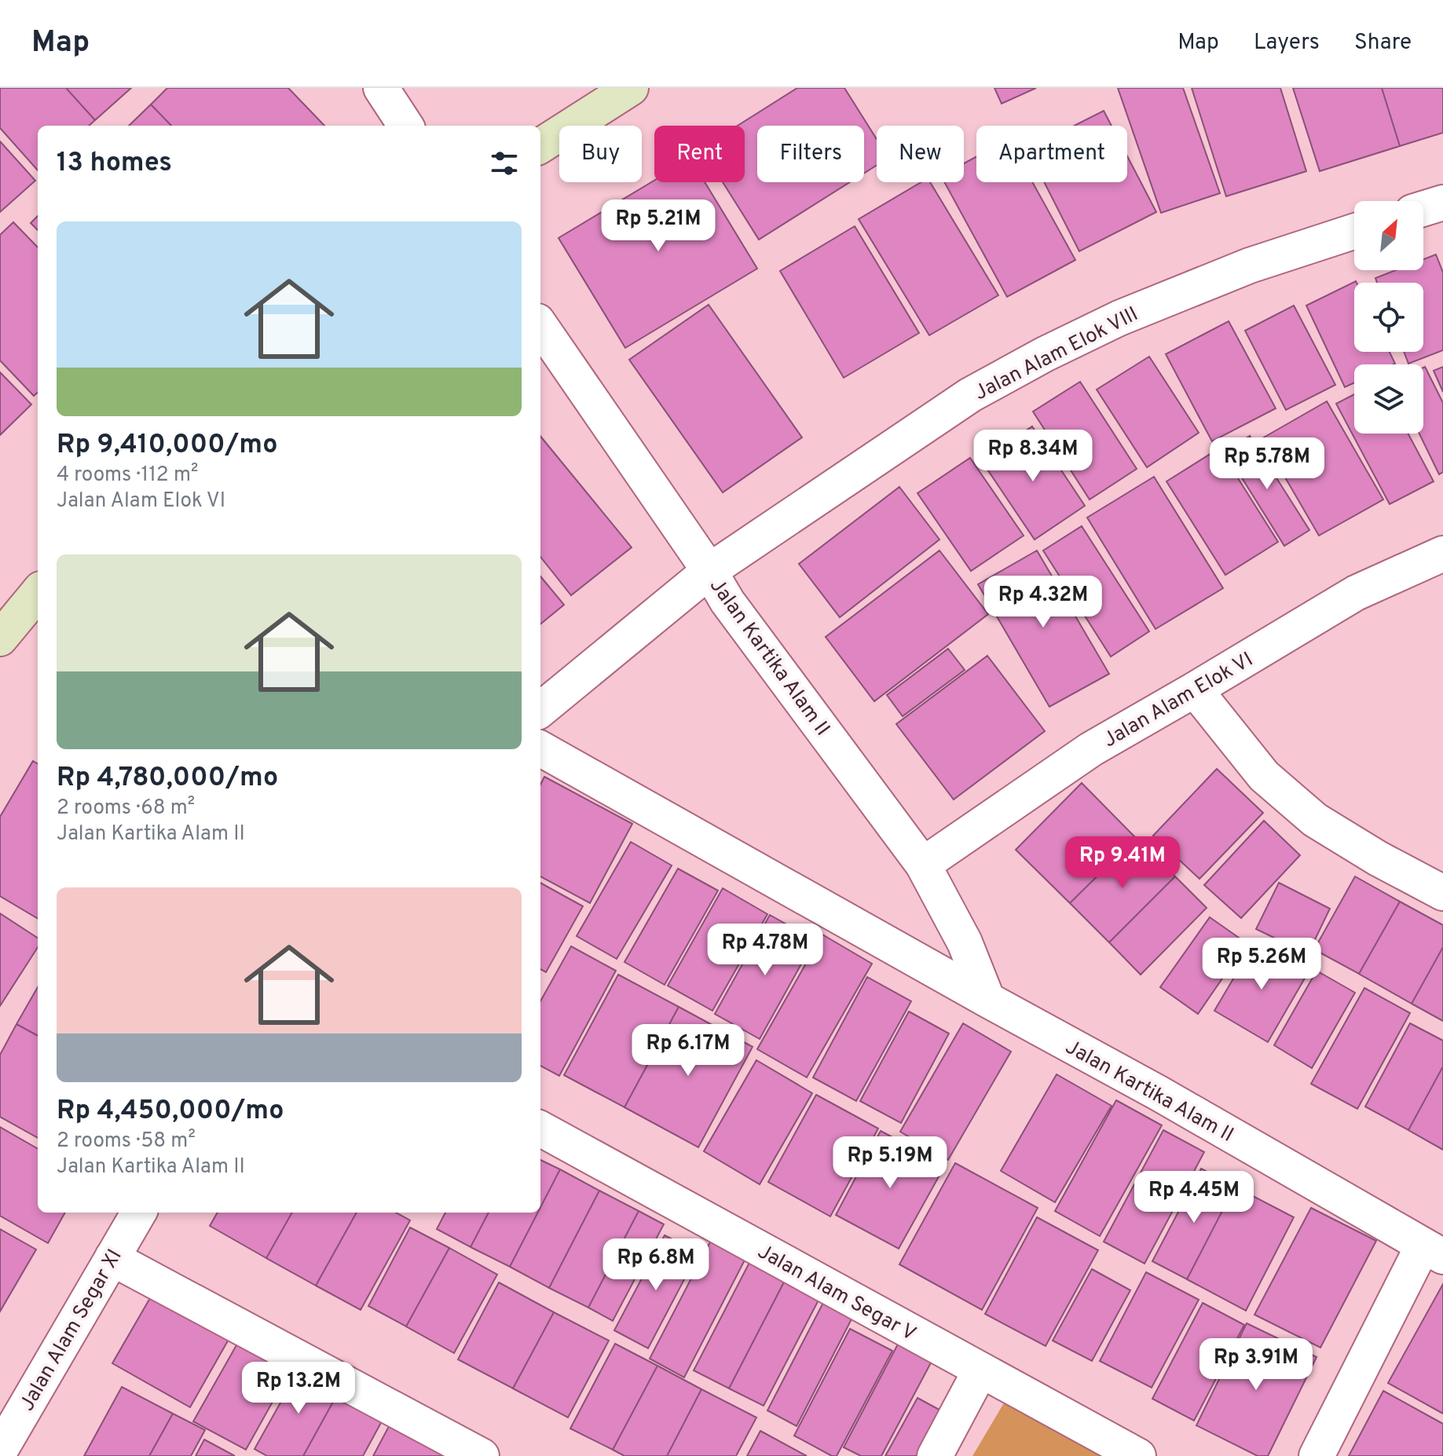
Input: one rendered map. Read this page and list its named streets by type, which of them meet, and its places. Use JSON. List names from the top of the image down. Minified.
{"streets":{"street":["Jalan Alam Elok VIII","Jalan Kartika Alam II","Jalan Alam Elok VI","Jalan Alam Segar V","Jalan Alam Segar XI"]},"crossings":[["Jalan Alam Elok VIII","Jalan Kartika Alam II"],["Jalan Kartika Alam II","Jalan Alam Elok VI"]],"north":"top right","page":{"header":"Map","nav":["Map","Layers","Share"],"chip":["Buy","Rent","Filters","New","Apartment"],"heading":"13 homes","price":["Rp 5.21M","Rp 8.34M","Rp 5.78M","Rp 4.32M","Rp 9.41M","Rp 4.78M","Rp 5.26M","Rp 6.17M","Rp 5.19M","Rp 4.45M","Rp 6.8M","Rp 3.91M","Rp 13.2M"],"list":[{"name":"Rp 9,410,000/mo","note":"4 rooms · 112 m² · Jalan Alam Elok VI"},{"name":"Rp 4,780,000/mo","note":"2 rooms · 68 m² · Jalan Kartika Alam II"},{"name":"Rp 4,450,000/mo","note":"2 rooms · 58 m² · Jalan Kartika Alam II"}]}}
